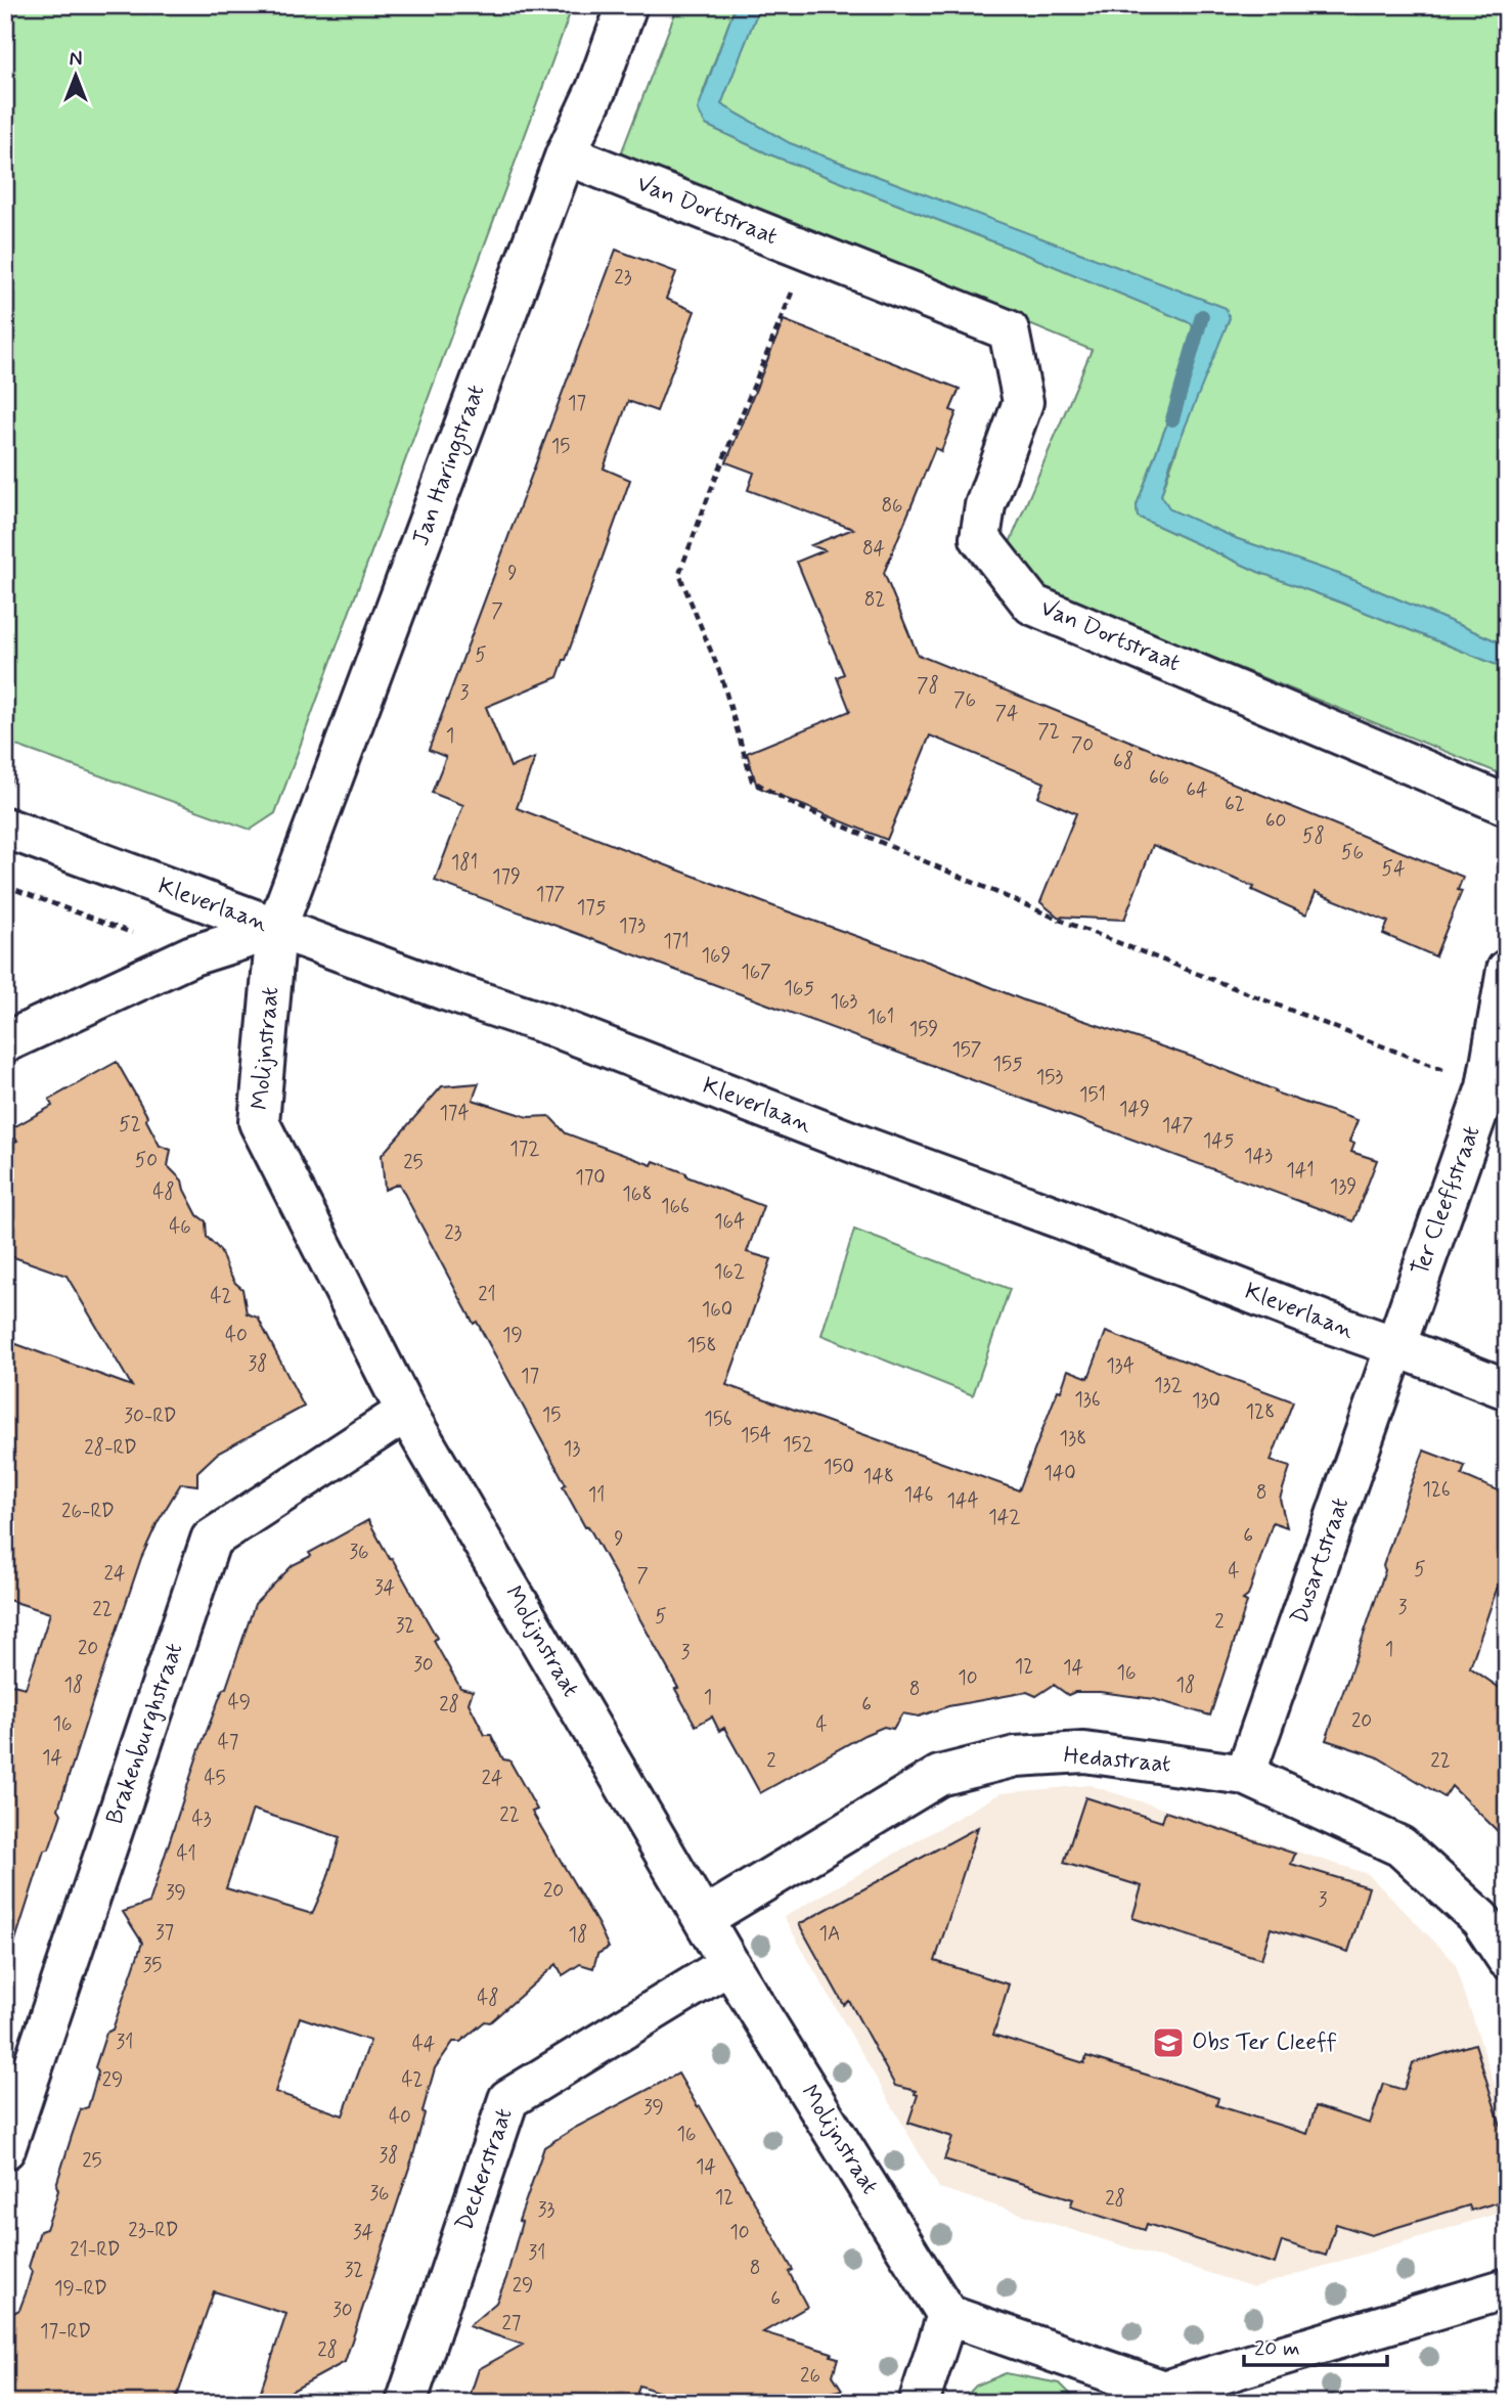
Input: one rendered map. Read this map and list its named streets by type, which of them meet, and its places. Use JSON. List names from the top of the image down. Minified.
{"streets":{"street":["Van Dortstraat","Jan Haringstraat","Kleverlaan","Molijnstraat","Ter Cleeffstraat","Dusartstraat","Brakenburghstraat","Hedastraat","Deckerstraat"]},"crossings":[["Van Dortstraat","Jan Haringstraat"],["Jan Haringstraat","Kleverlaan"],["Jan Haringstraat","Molijnstraat"],["Kleverlaan","Molijnstraat"],["Kleverlaan","Ter Cleeffstraat"],["Kleverlaan","Dusartstraat"],["Molijnstraat","Brakenburghstraat"],["Molijnstraat","Hedastraat"],["Molijnstraat","Deckerstraat"],["Ter Cleeffstraat","Dusartstraat"],["Dusartstraat","Hedastraat"]],"places":{"school or university":["Obs Ter Cleeff"]},"house_numbers":["23","17","15","86","84","9","82","7","5","78","3","76","74","72","1","70","68","66","64","62","60","58","56","181","54","179","177","175","173","171","169","167","165","163","161","159","157","155","153","151","149","174","52","147","145","172","143","50","25","141","170","139","48","168","166","164","46","23","162","21","42","160","40","19","158","38","134","17","132","136","130","128","15","30-RD","156","154","138","152","28-RD","13","150","140","148","126","8","11","146","144","26-RD","142","6","9","36","5","4","24","7","34","3","22","5","2","32","20","1","3","30","12","14","16","10","18","18","8","1","49","28","6","20","16","4","47","14","2","22","45","24","22","43","41","20","39","3","37","1A","18","35","48","31","44","29","42","39","40","16","38","25","14","36","12","28","33","23-RD","34","10","21-RD","31","8","32","29","19-RD","6","30","27","17-RD","28","26"],"scale_bar":"20 m","north":"top"}
